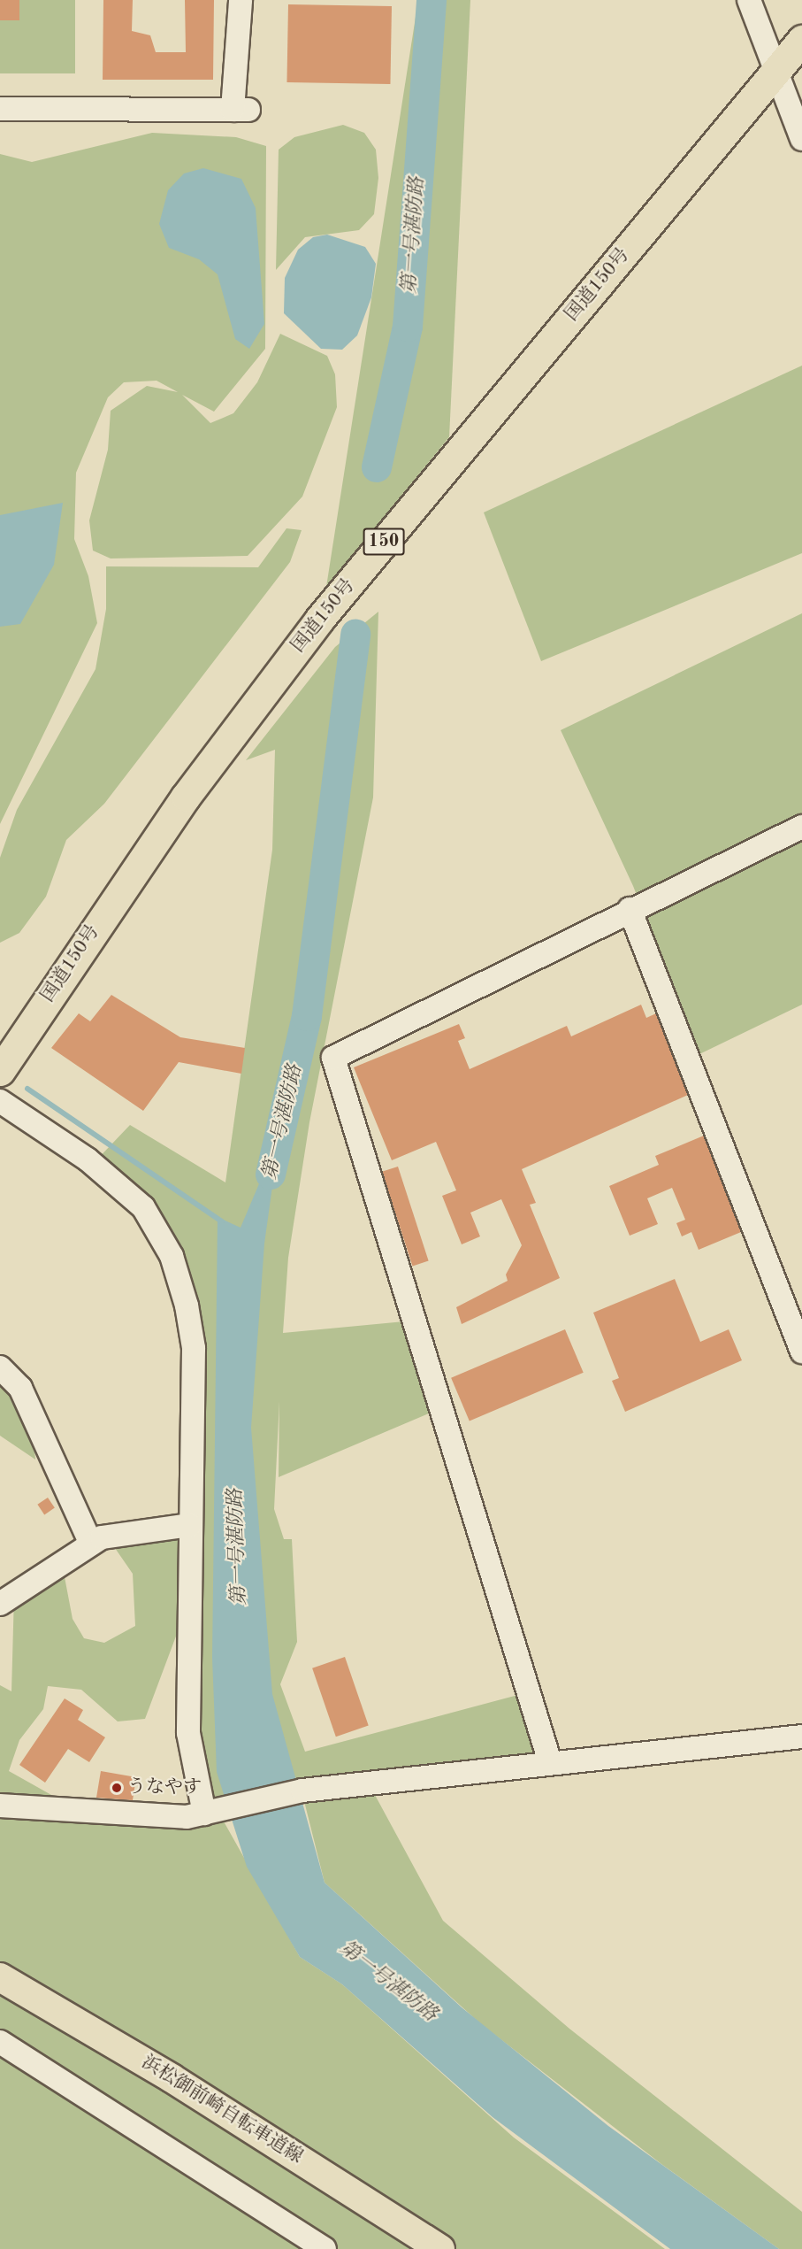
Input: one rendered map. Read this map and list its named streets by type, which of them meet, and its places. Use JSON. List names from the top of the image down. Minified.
{"streets":{"highway":["国道150号","150"],"main road":["浜松御前崎自転車道線"]},"water":["第一号湛防路"],"places":["うなやす"]}
